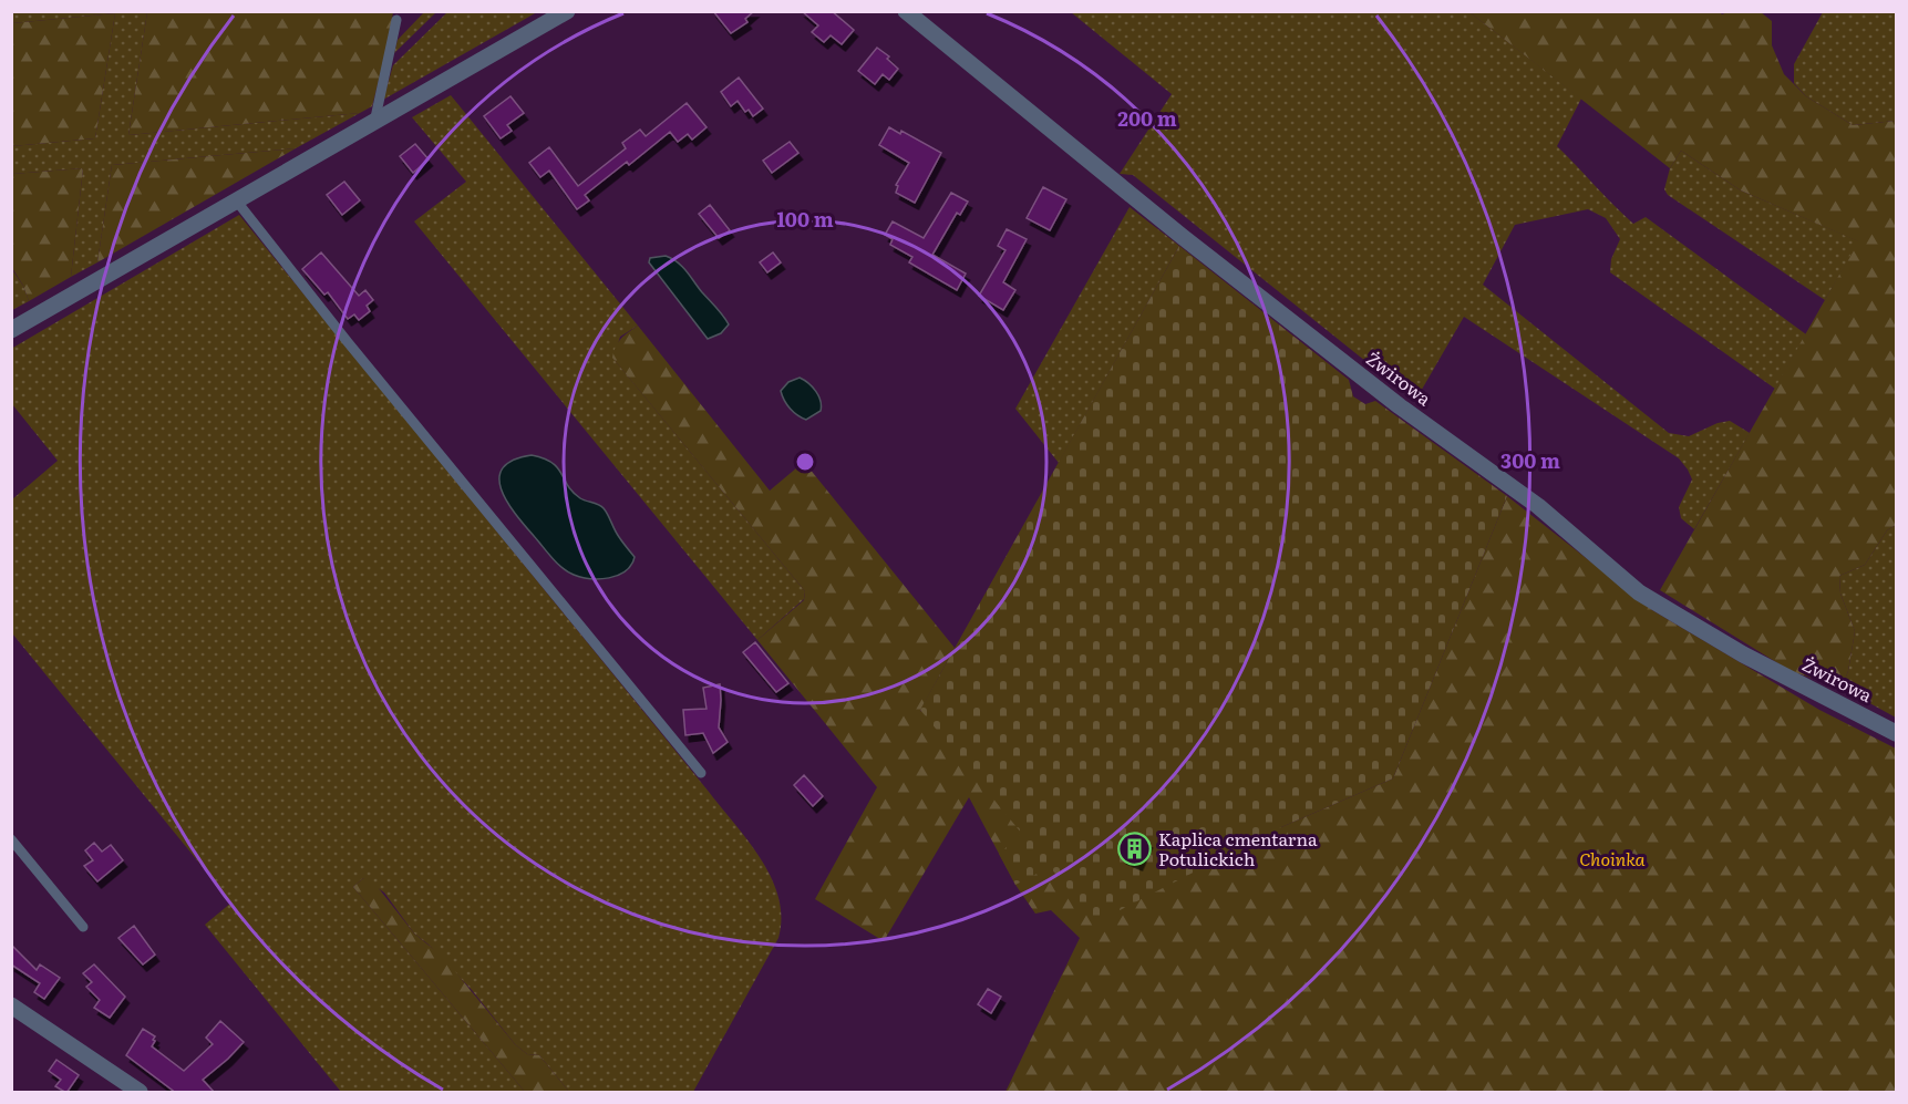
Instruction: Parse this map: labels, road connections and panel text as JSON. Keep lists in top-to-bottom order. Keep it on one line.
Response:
{"streets":{"street":["Żwirowa"]},"parks":["Choinka"],"places":{"building":["Kaplica cmentarna Potulickich"]},"rings":["200 m","100 m","300 m"]}
